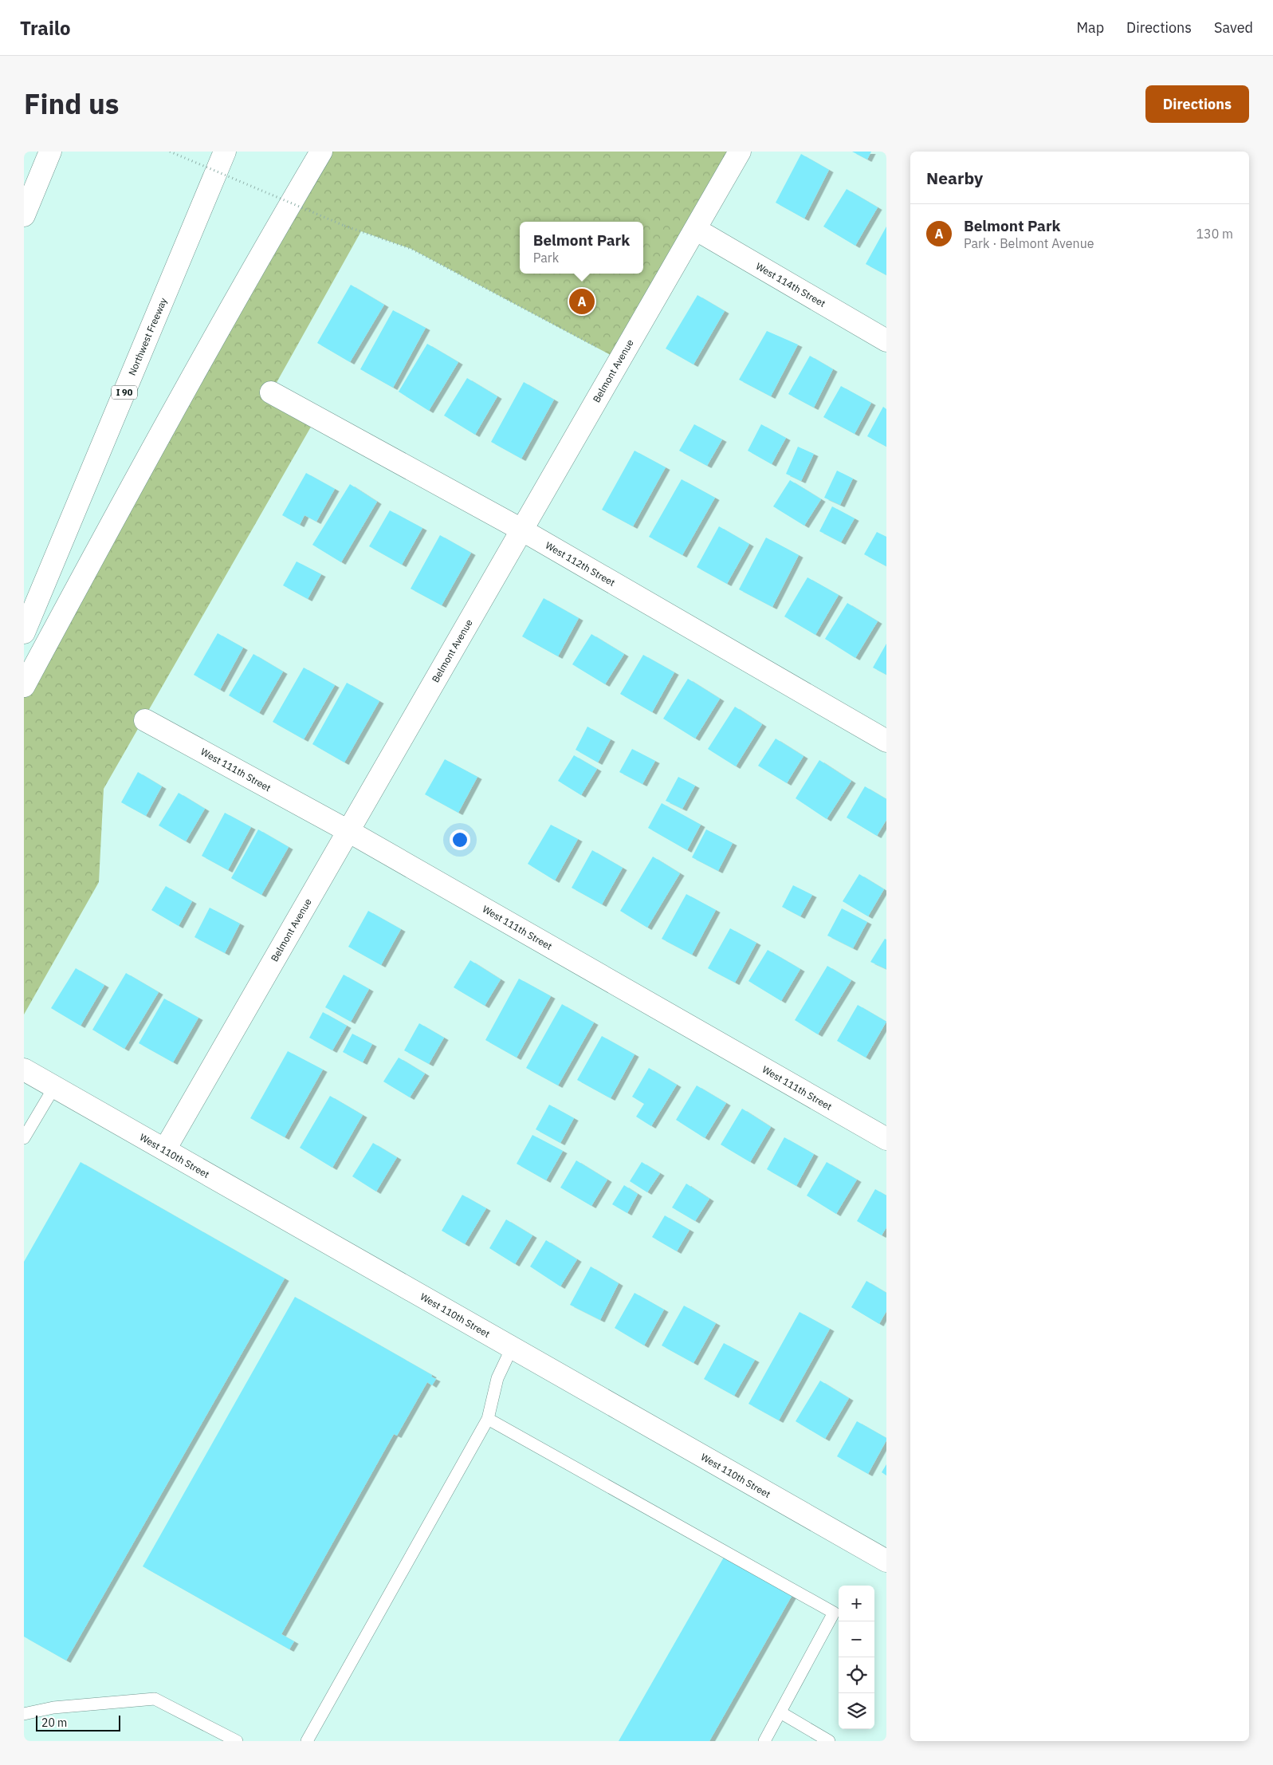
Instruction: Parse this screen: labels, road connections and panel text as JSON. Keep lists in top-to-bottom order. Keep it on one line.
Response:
{"streets":{"main road":["West 114th Street","Northwest Freeway","Belmont Avenue","I 90","West 112th Street","West 111th Street","West 110th Street"]},"crossings":[["West 114th Street","Belmont Avenue"],["Belmont Avenue","West 112th Street"],["Belmont Avenue","West 111th Street"],["Belmont Avenue","West 110th Street"]],"scale_bar":"20 m","page":{"header":"Trailo","nav":["Map","Directions","Saved"],"title":"Find us","buttons":"Directions","heading":"Nearby","list":[{"mark":"A","name":"Belmont Park","note":"Park · Belmont Avenue","value":"130 m"}],"popup":["Belmont Park","Park"],"pins":"A","map_buttons":["+","−"],"scale":"20 m"}}
